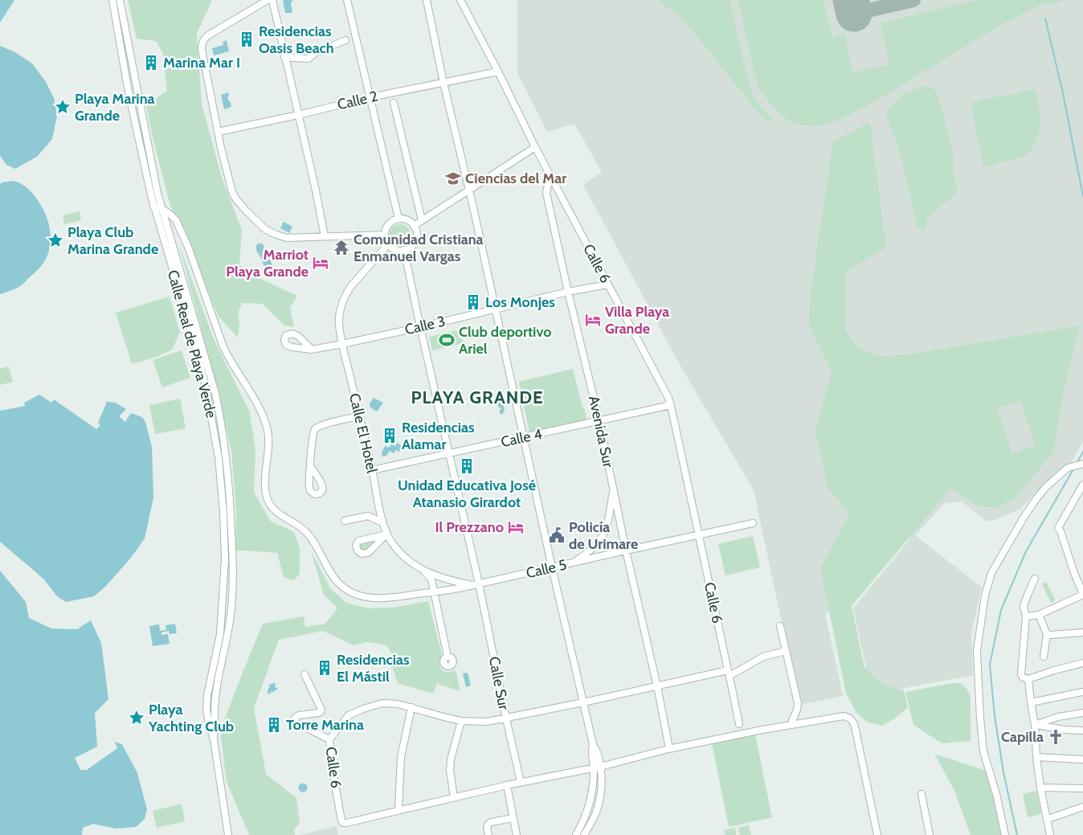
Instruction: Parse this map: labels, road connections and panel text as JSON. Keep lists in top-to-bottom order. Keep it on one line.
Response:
{"streets":{"street":["Calle 2","Calle 6","Calle 3","Calle Real de Playa Verde","Avenida Sur","Calle El Hotel","Calle 4","Calle 5","Calle Sur"]},"crossings":[["Calle 2","Calle 6"],["Calle 6","Calle 3"],["Calle 6","Avenida Sur"],["Calle 6","Calle 4"],["Calle 6","Calle 5"],["Calle 6","Calle Sur"],["Calle 3","Avenida Sur"],["Calle 3","Calle El Hotel"],["Calle 3","Calle Sur"],["Calle Real de Playa Verde","Calle 5"],["Avenida Sur","Calle 4"],["Avenida Sur","Calle 5"],["Calle El Hotel","Calle 4"],["Calle El Hotel","Calle 5"],["Calle El Hotel","Calle Sur"],["Calle 4","Calle Sur"],["Calle 5","Calle Sur"]],"districts":["PLAYA GRANDE"],"places":{"building":["Residencias Oasis Beach","Marina Mar I","Los Monjes","Residencias Alamar","Unidad Educativa José Atanasio Girardot","Residencias El Mástil","Torre Marina"],"place":["Playa Marina Grande","Playa Club Marina Grande","Playa Yachting Club"],"school or university":["Ciencias del Mar"],"temple":["Comunidad Cristiana Enmanuel Vargas"],"hotel":["Marriot Playa Grande","Villa Playa Grande","Il Prezzano"],"sports":["Club deportivo Ariel"],"public building":["Policía de Urimare"],"church":["Capilla"]}}
